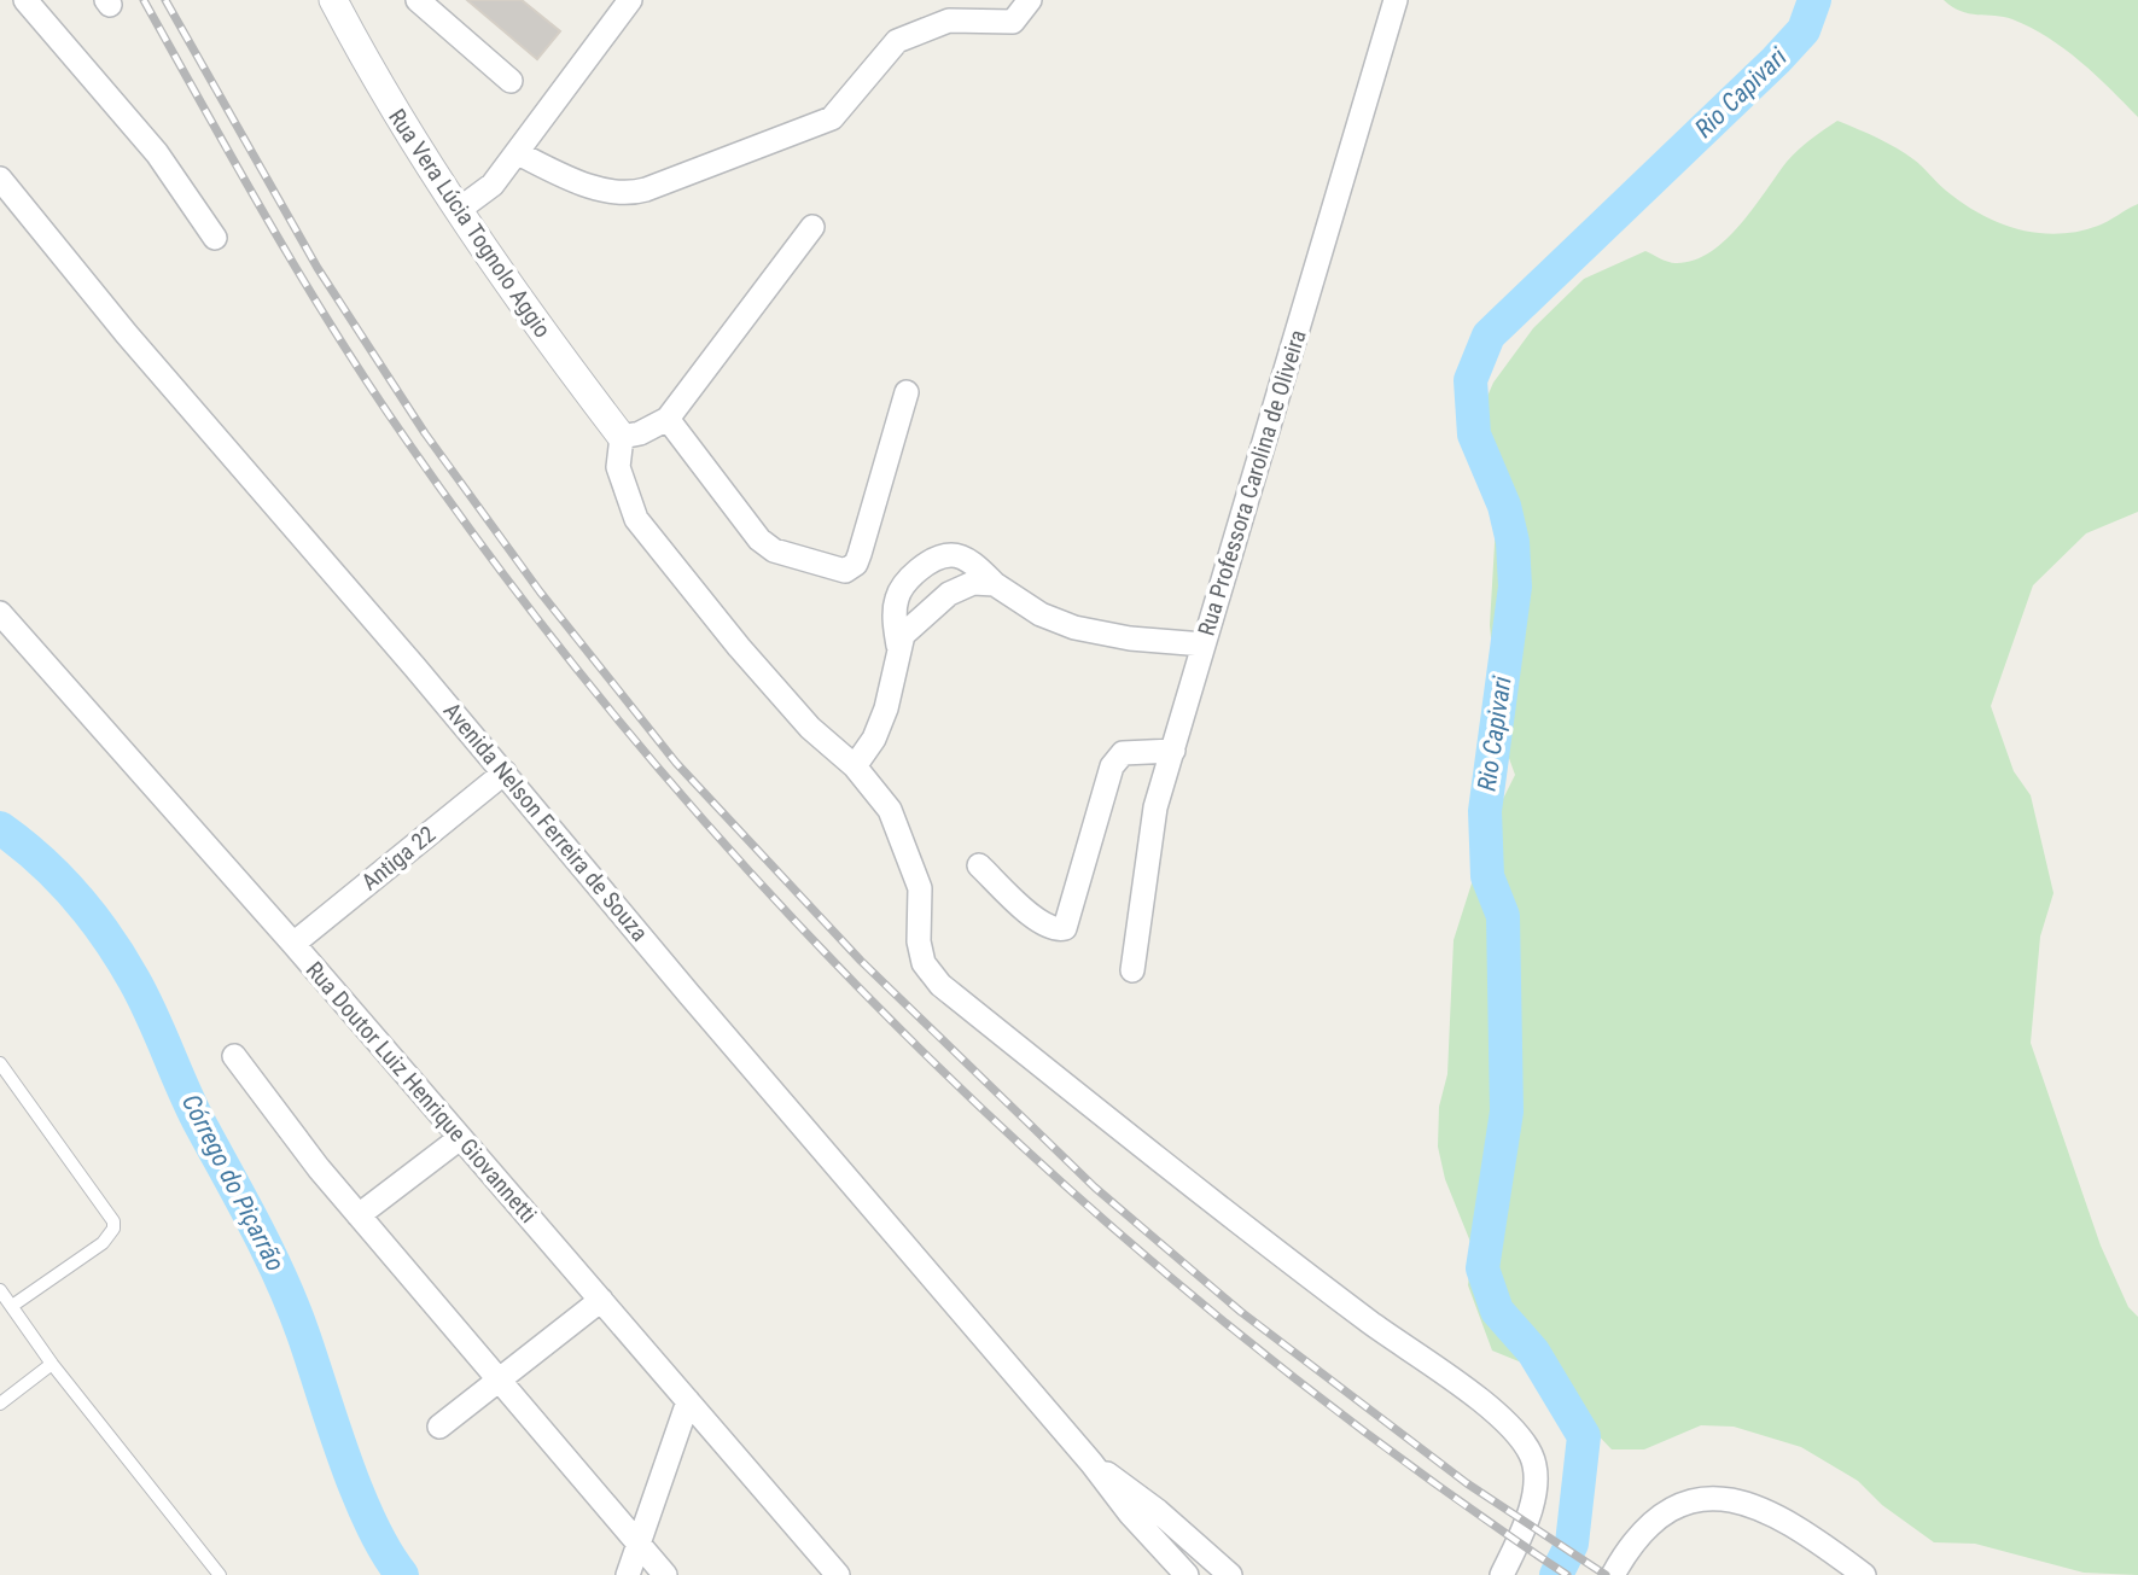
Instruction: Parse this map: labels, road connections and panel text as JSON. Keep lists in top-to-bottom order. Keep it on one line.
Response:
{"streets":{"street":["Rua Vera Lúcia Tognolo Aggio","Rua Professora Carolina de Oliveira","Avenida Nelson Ferreira de Souza","Antiga 22","Rua Doutor Luiz Henrique Giovannetti"]},"crossings":[["Avenida Nelson Ferreira de Souza","Antiga 22"],["Antiga 22","Rua Doutor Luiz Henrique Giovannetti"]],"water":["Rio Capivari","Córrego do Piçarrão"]}
